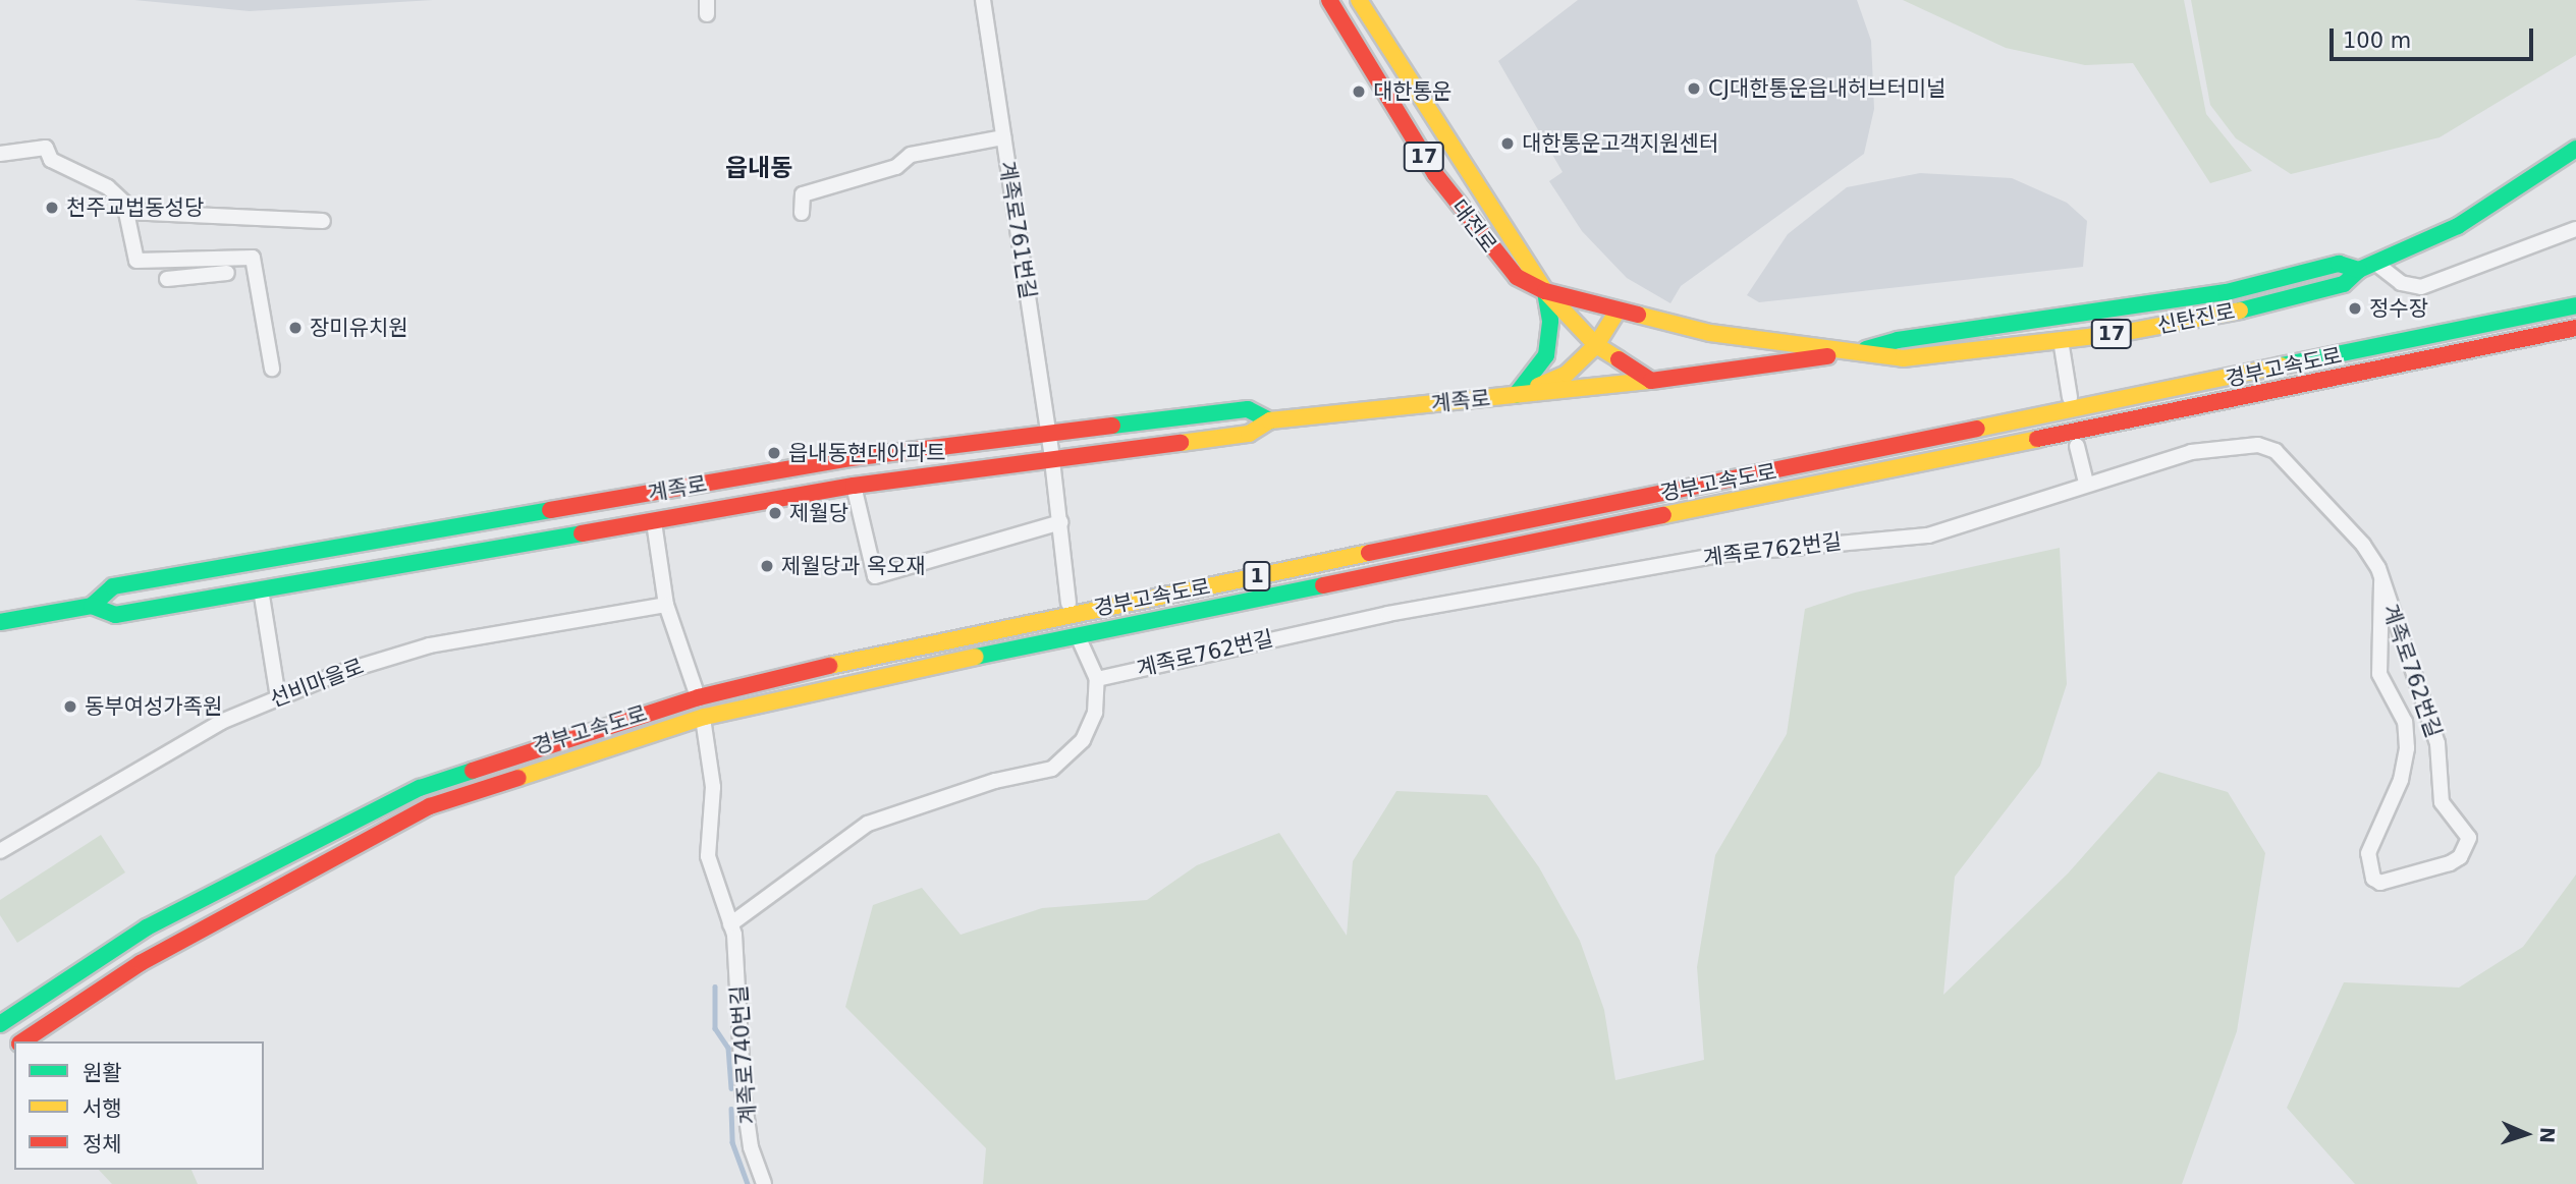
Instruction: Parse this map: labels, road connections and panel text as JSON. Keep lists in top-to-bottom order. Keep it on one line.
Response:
{"streets":{"main road":["17","대전로","신탄진로","경부고속도로","계족로","1"],"street":["계족로761번길","계족로762번길","선비마을로","계족로740번길"]},"crossings":[["대전로","신탄진로"],["대전로","계족로"],["계족로761번길","계족로"],["신탄진로","계족로"]],"districts":["읍내동"],"places":["CJ대한통운읍내허브터미널","대한통운","대한통운고객지원센터","천주교법동성당","정수장","장미유치원","읍내동현대아파트","제월당","제월당과 옥오재","동부여성가족원"],"legend":["원활","서행","정체"],"scale_bar":"100 m","north":"right"}
